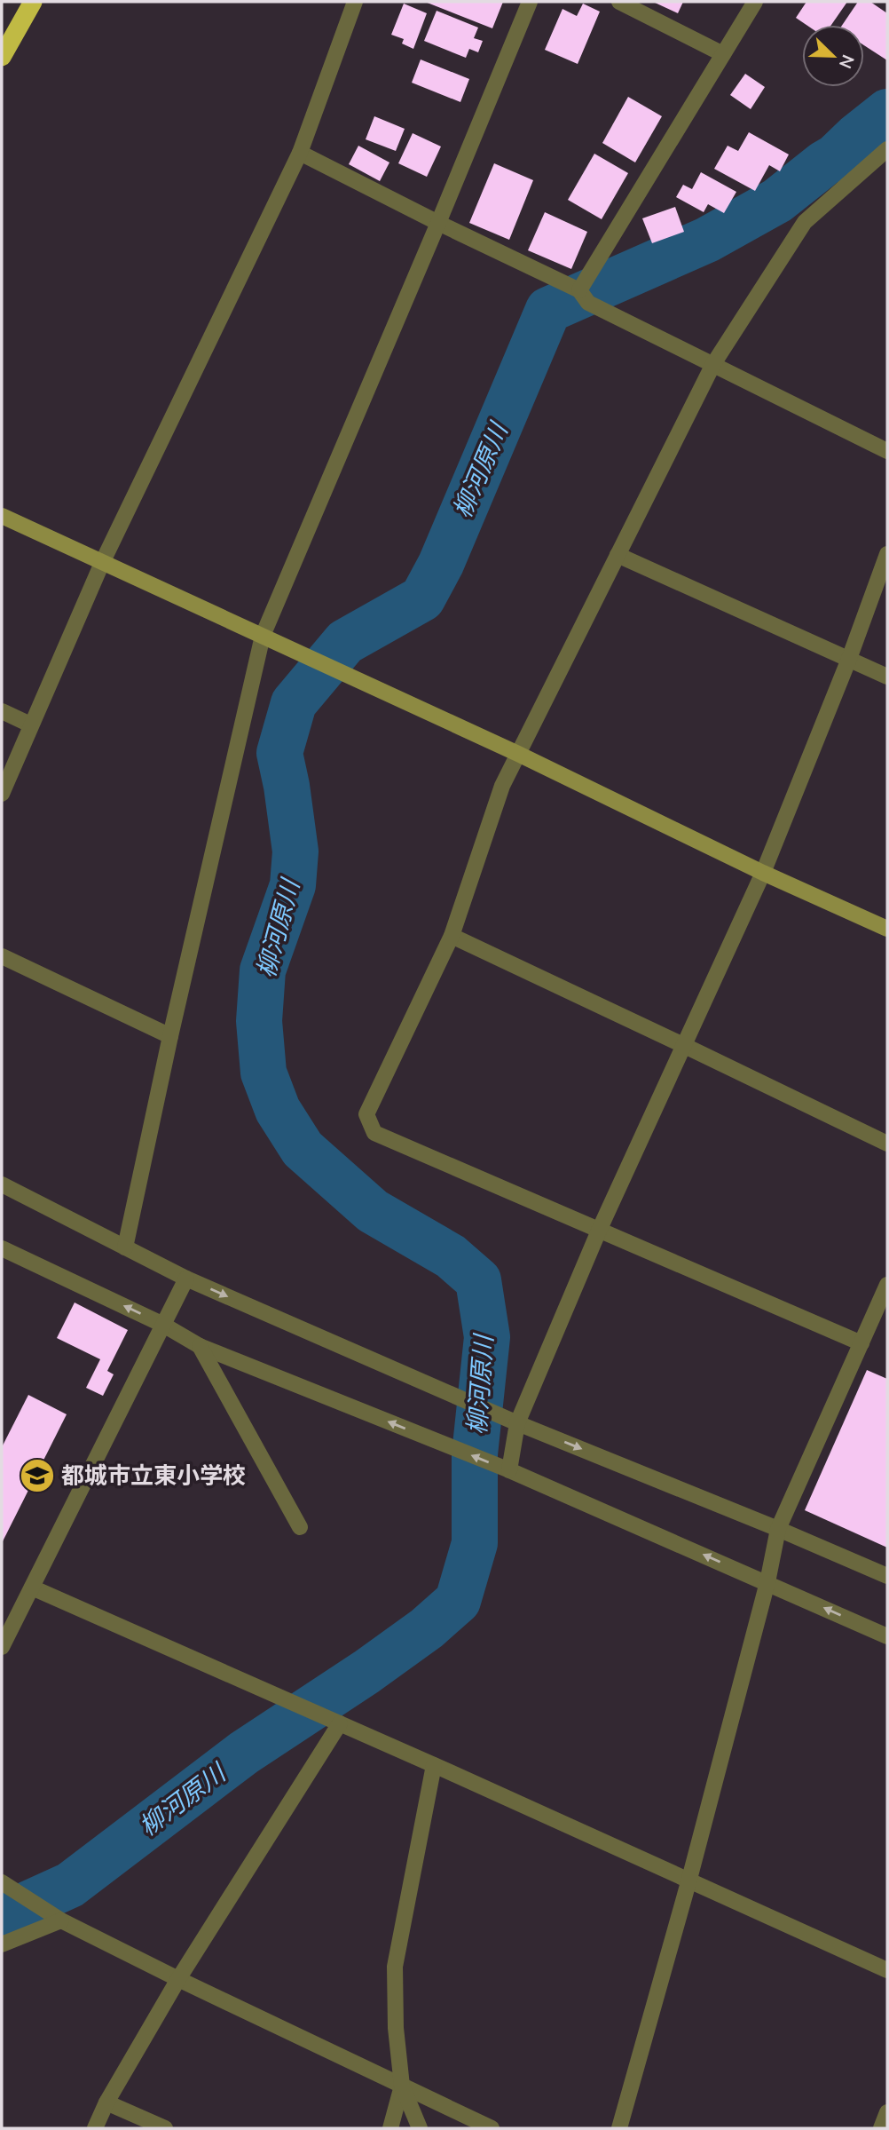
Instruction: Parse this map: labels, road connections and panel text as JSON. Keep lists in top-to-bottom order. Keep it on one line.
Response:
{"water":["柳河原川"],"places":{"school or university":["都城市立東小学校"]},"north":"bottom right"}
